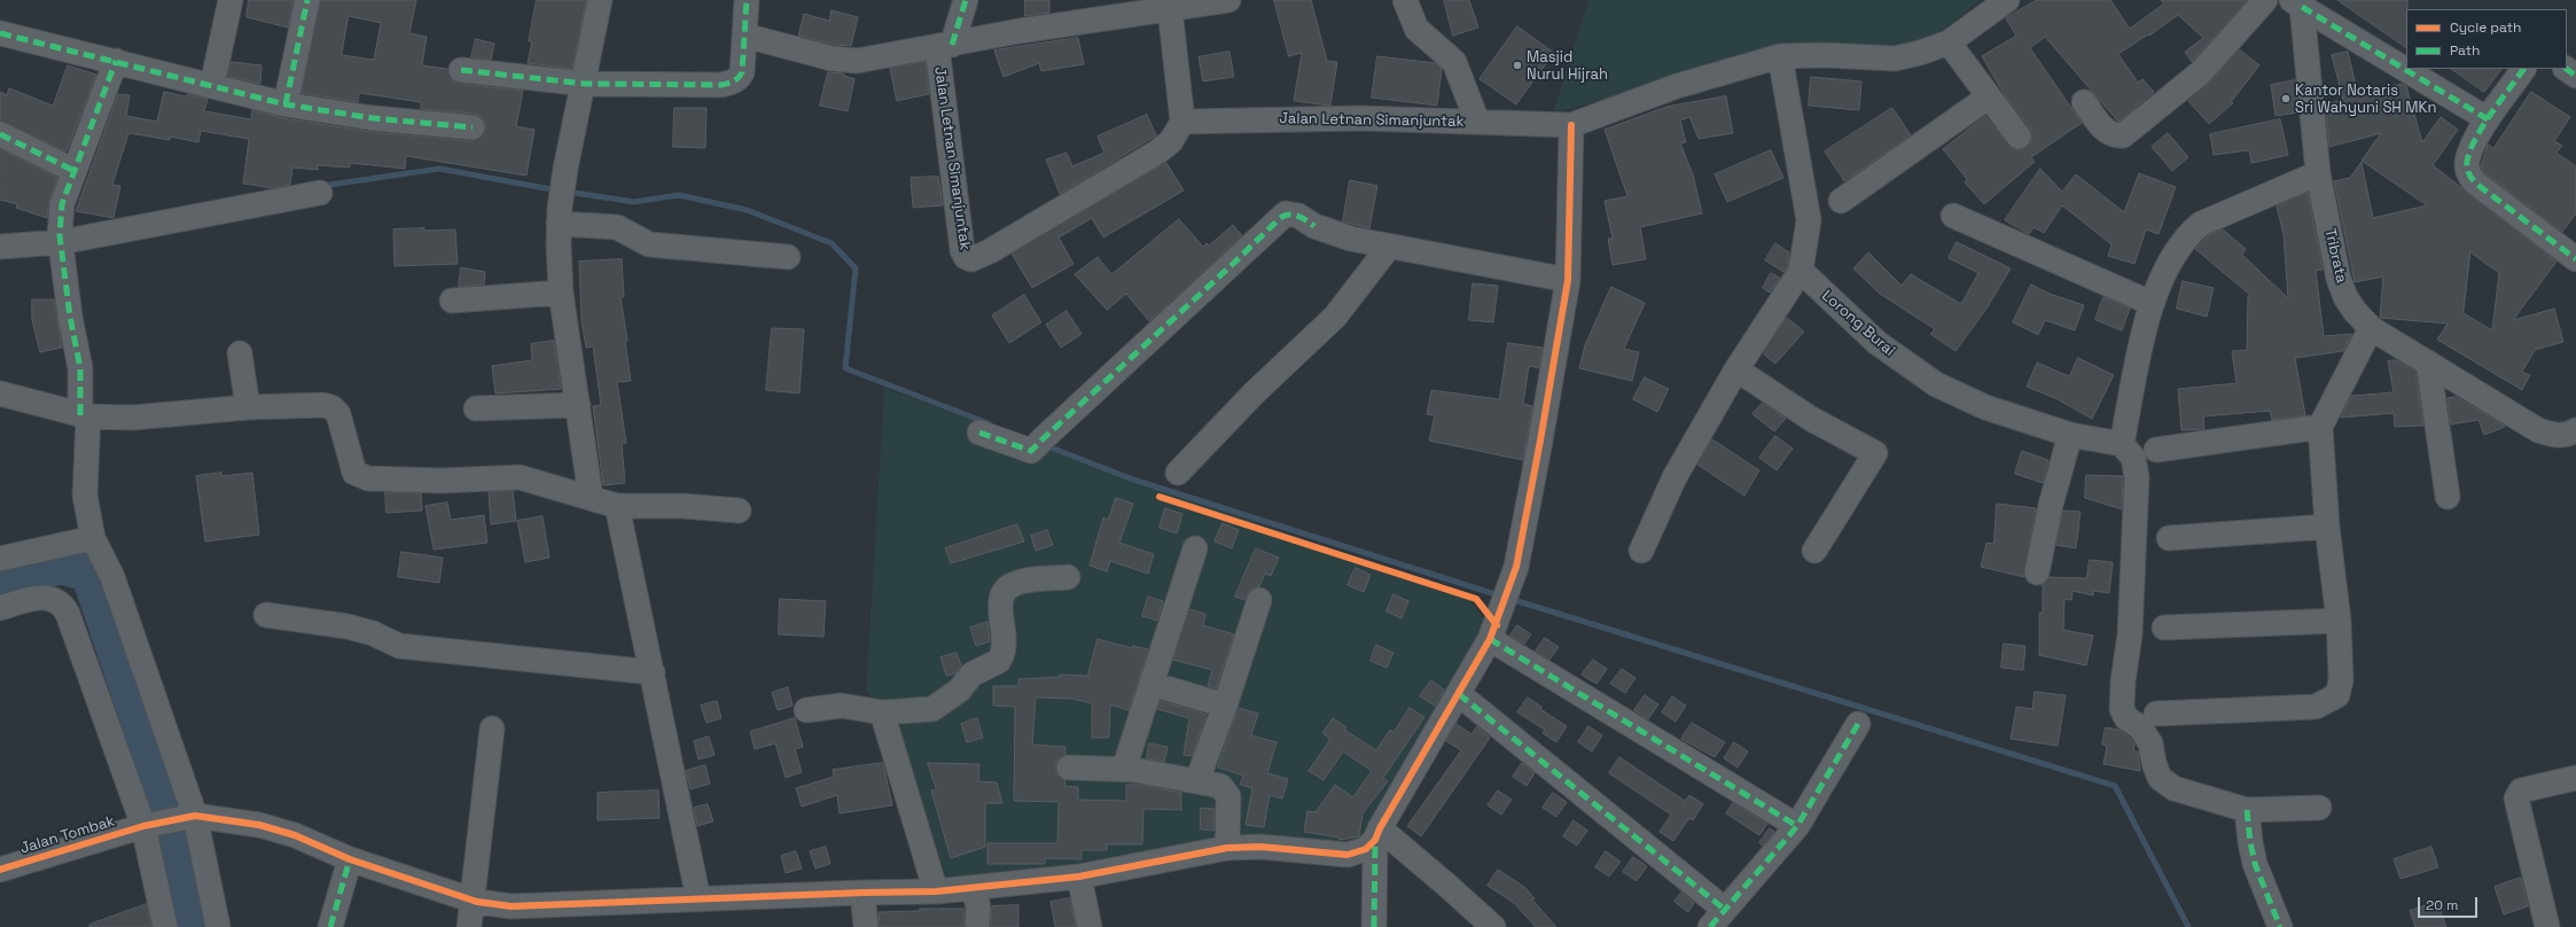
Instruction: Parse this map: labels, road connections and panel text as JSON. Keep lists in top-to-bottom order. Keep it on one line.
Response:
{"streets":{"street":["Jalan Letnan Simanjuntak","Tribrata","Lorong Burai","Jalan Tombak"]},"places":["Masjid Nurul Hijrah","Kantor Notaris Sri Wahyuni SH MKn"],"legend":["Cycle path","Path"],"scale_bar":"20 m"}
